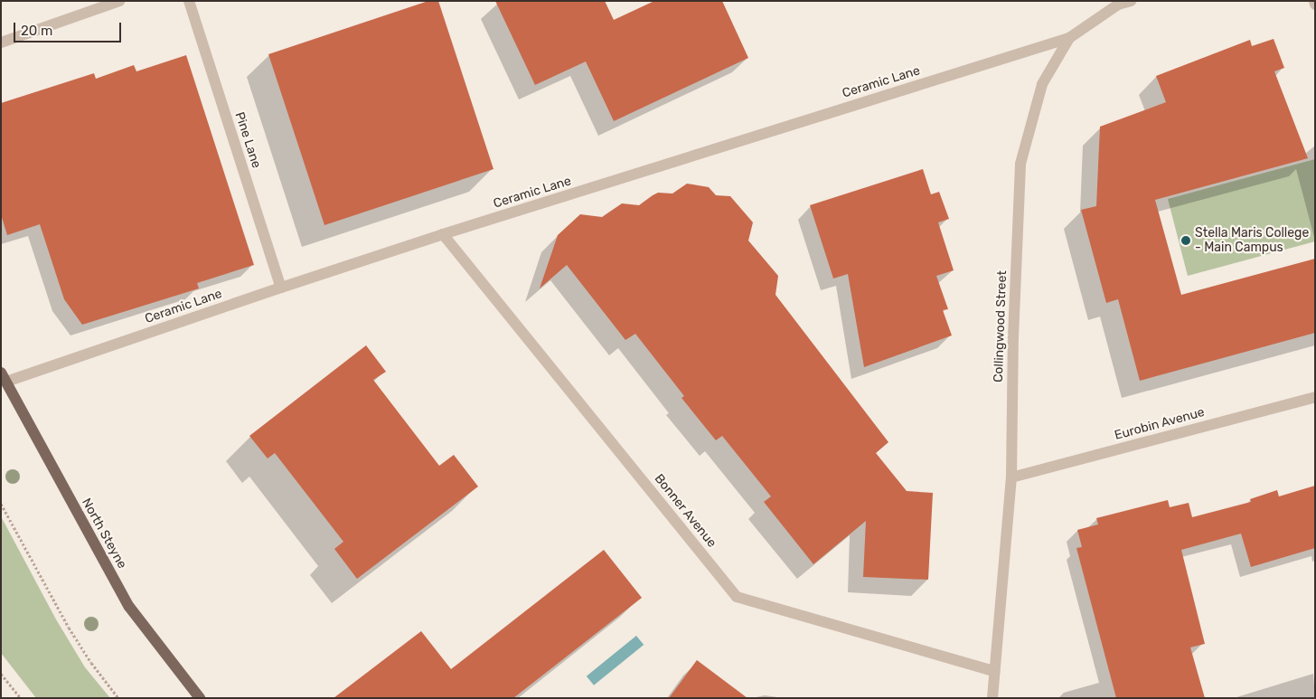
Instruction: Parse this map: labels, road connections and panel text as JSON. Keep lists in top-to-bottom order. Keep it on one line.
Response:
{"streets":{"main road":["North Steyne"],"street":["Ceramic Lane","Pine Lane","Collingwood Street","Eurobin Avenue","Bonner Avenue"]},"crossings":[["Ceramic Lane","Pine Lane"],["Ceramic Lane","Collingwood Street"],["Ceramic Lane","Bonner Avenue"],["Ceramic Lane","North Steyne"],["Collingwood Street","Eurobin Avenue"],["Collingwood Street","Bonner Avenue"]],"places":["Stella Maris College - Main Campus"],"scale_bar":"20 m"}
